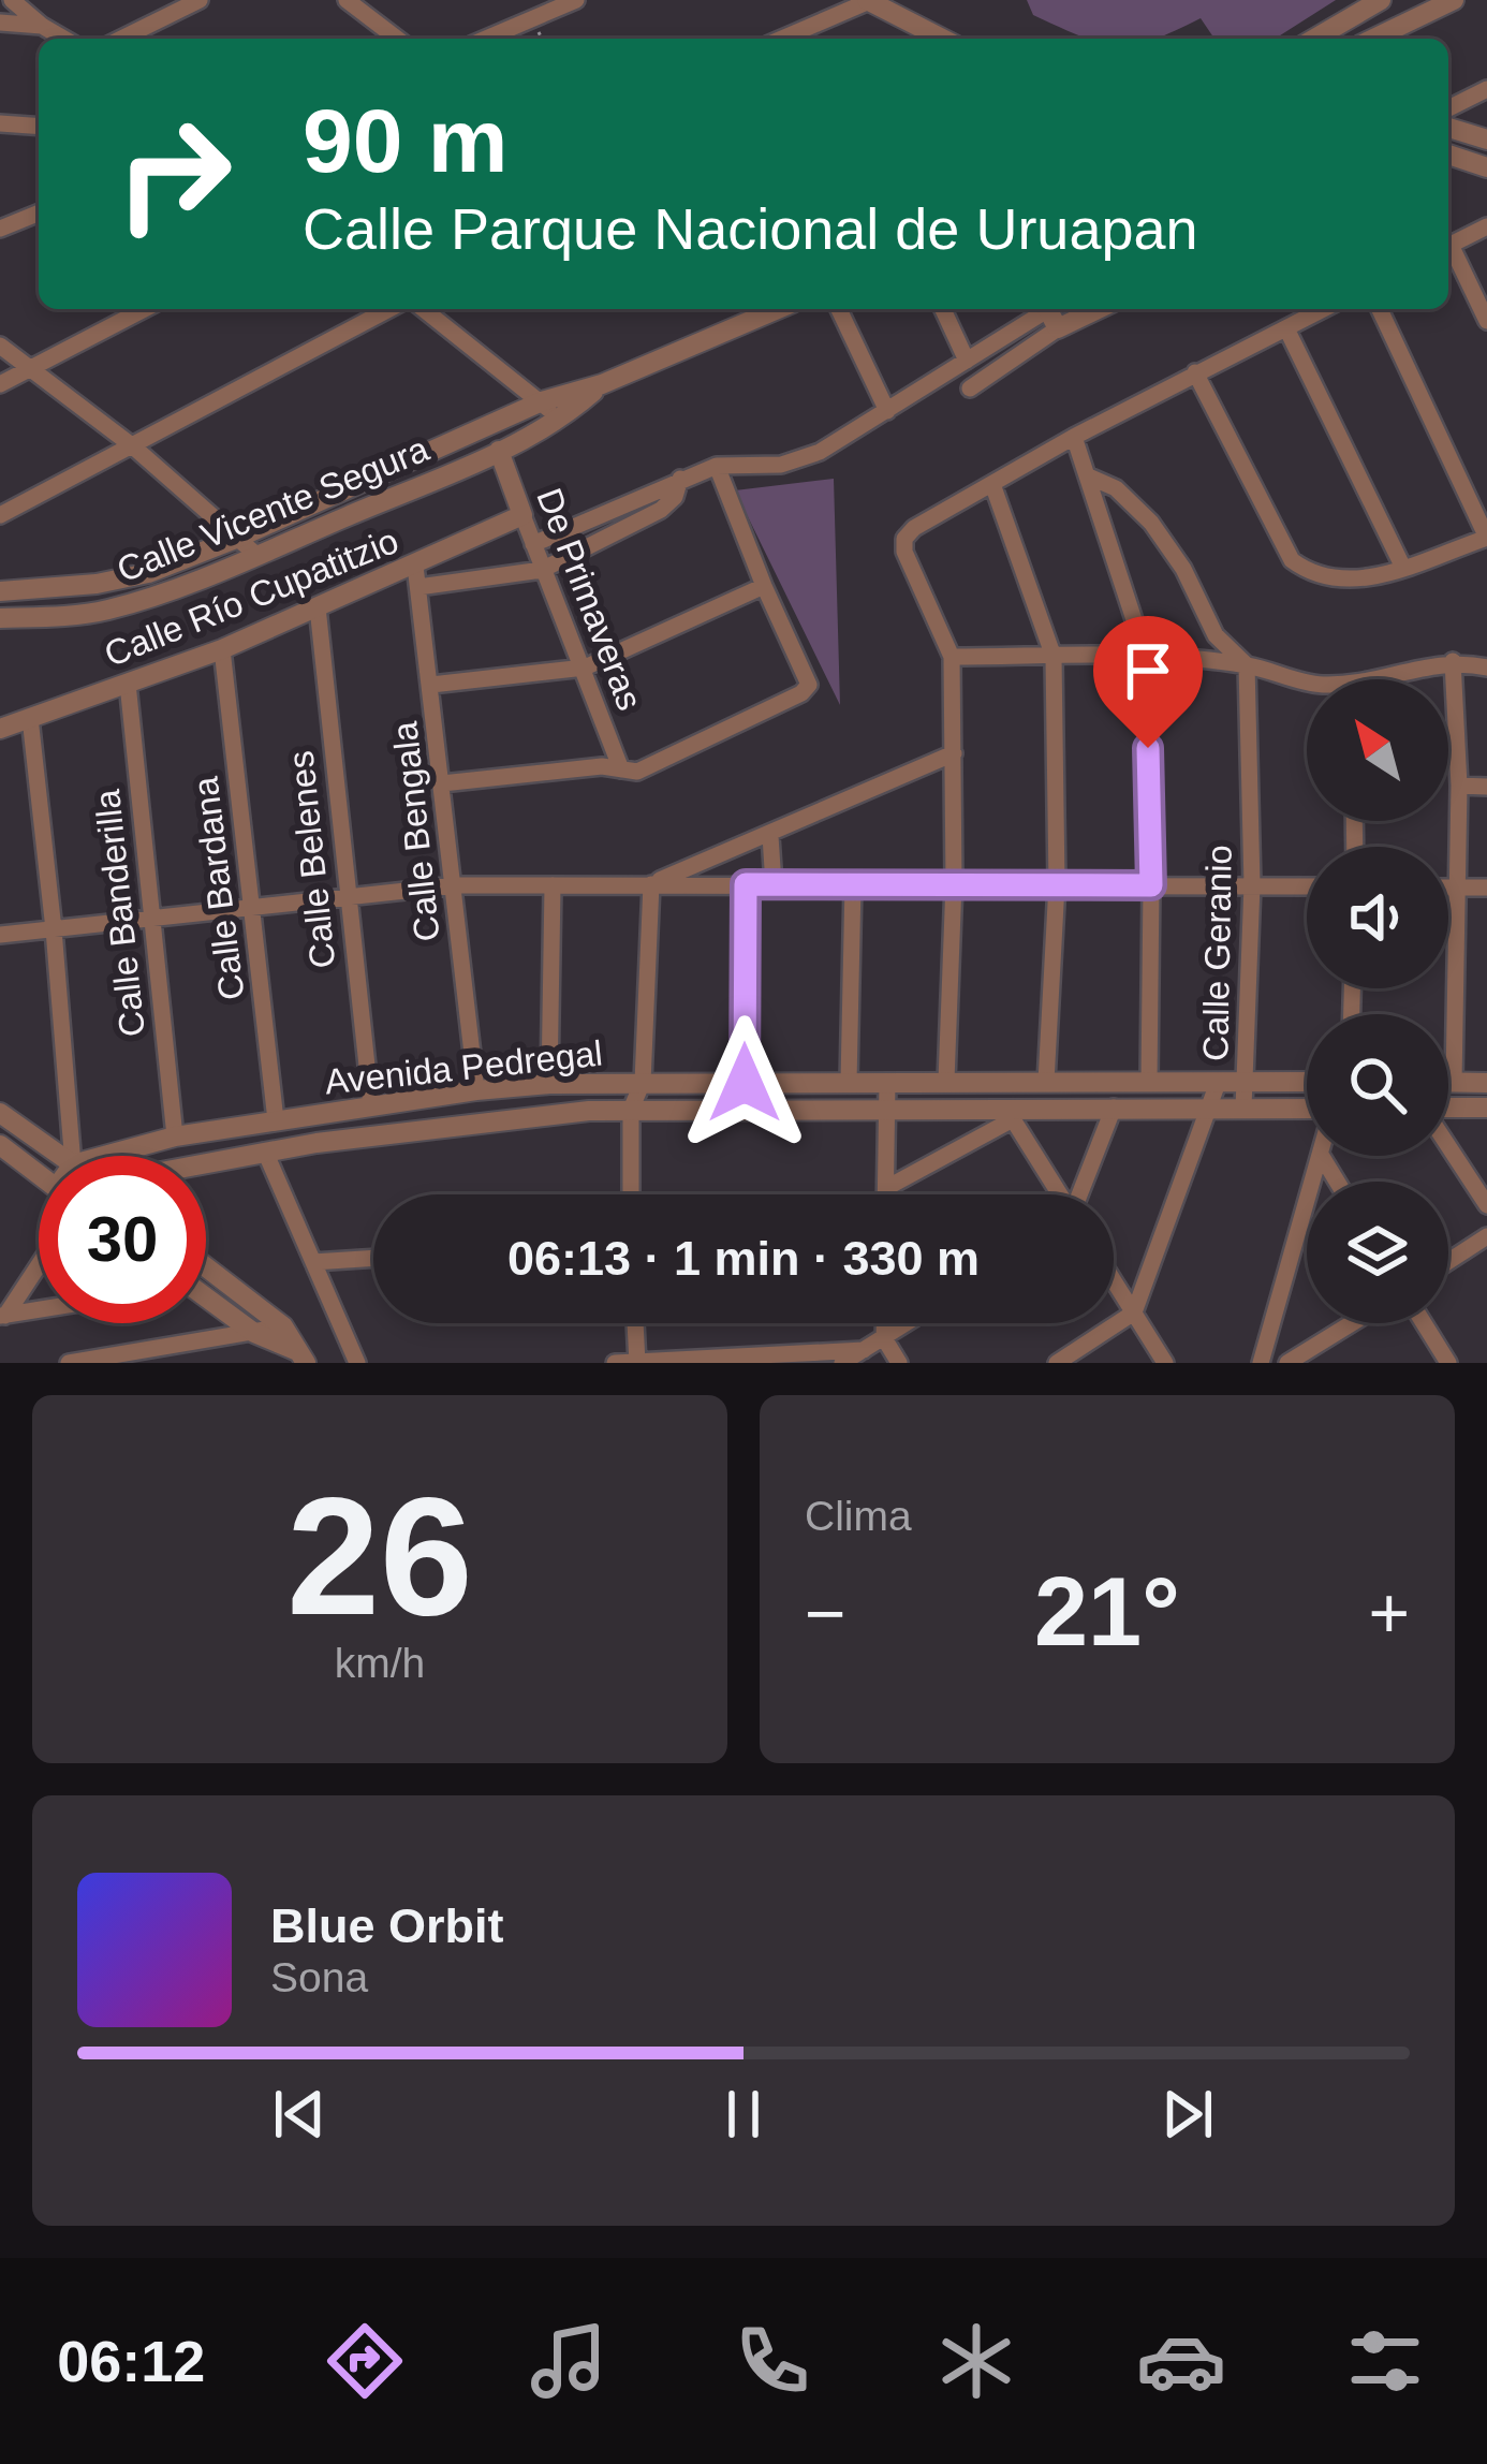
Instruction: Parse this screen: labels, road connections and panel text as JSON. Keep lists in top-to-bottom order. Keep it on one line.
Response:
{"streets":{"street":["Calle Vicente Segura","Calle Río Cupatitzio","De Primaveras","Calle Bengala","Calle Belenes","Calle Bardana","Calle Banderilla","Calle Geranio","Avenida Pedregal"]},"crossings":[["Calle Vicente Segura","De Primaveras"],["Calle Río Cupatitzio","De Primaveras"],["Calle Río Cupatitzio","Calle Bengala"],["Calle Río Cupatitzio","Calle Belenes"],["Calle Río Cupatitzio","Calle Bardana"],["Calle Río Cupatitzio","Calle Banderilla"],["Calle Bengala","Avenida Pedregal"],["Calle Belenes","Avenida Pedregal"],["Calle Bardana","Avenida Pedregal"],["Calle Banderilla","Avenida Pedregal"],["Calle Geranio","Avenida Pedregal"]],"north":"top left","page":{"turn":["90 m","Calle Parque Nacional de Uruapan"],"limit":"30","trip":"06:13 · 1 min · 330 m","tile":[["26","km/h"],"Clima"],"heat":["−","21°","+"],"song":["Blue Orbit","Sona"],"tabs":"06:12"}}
